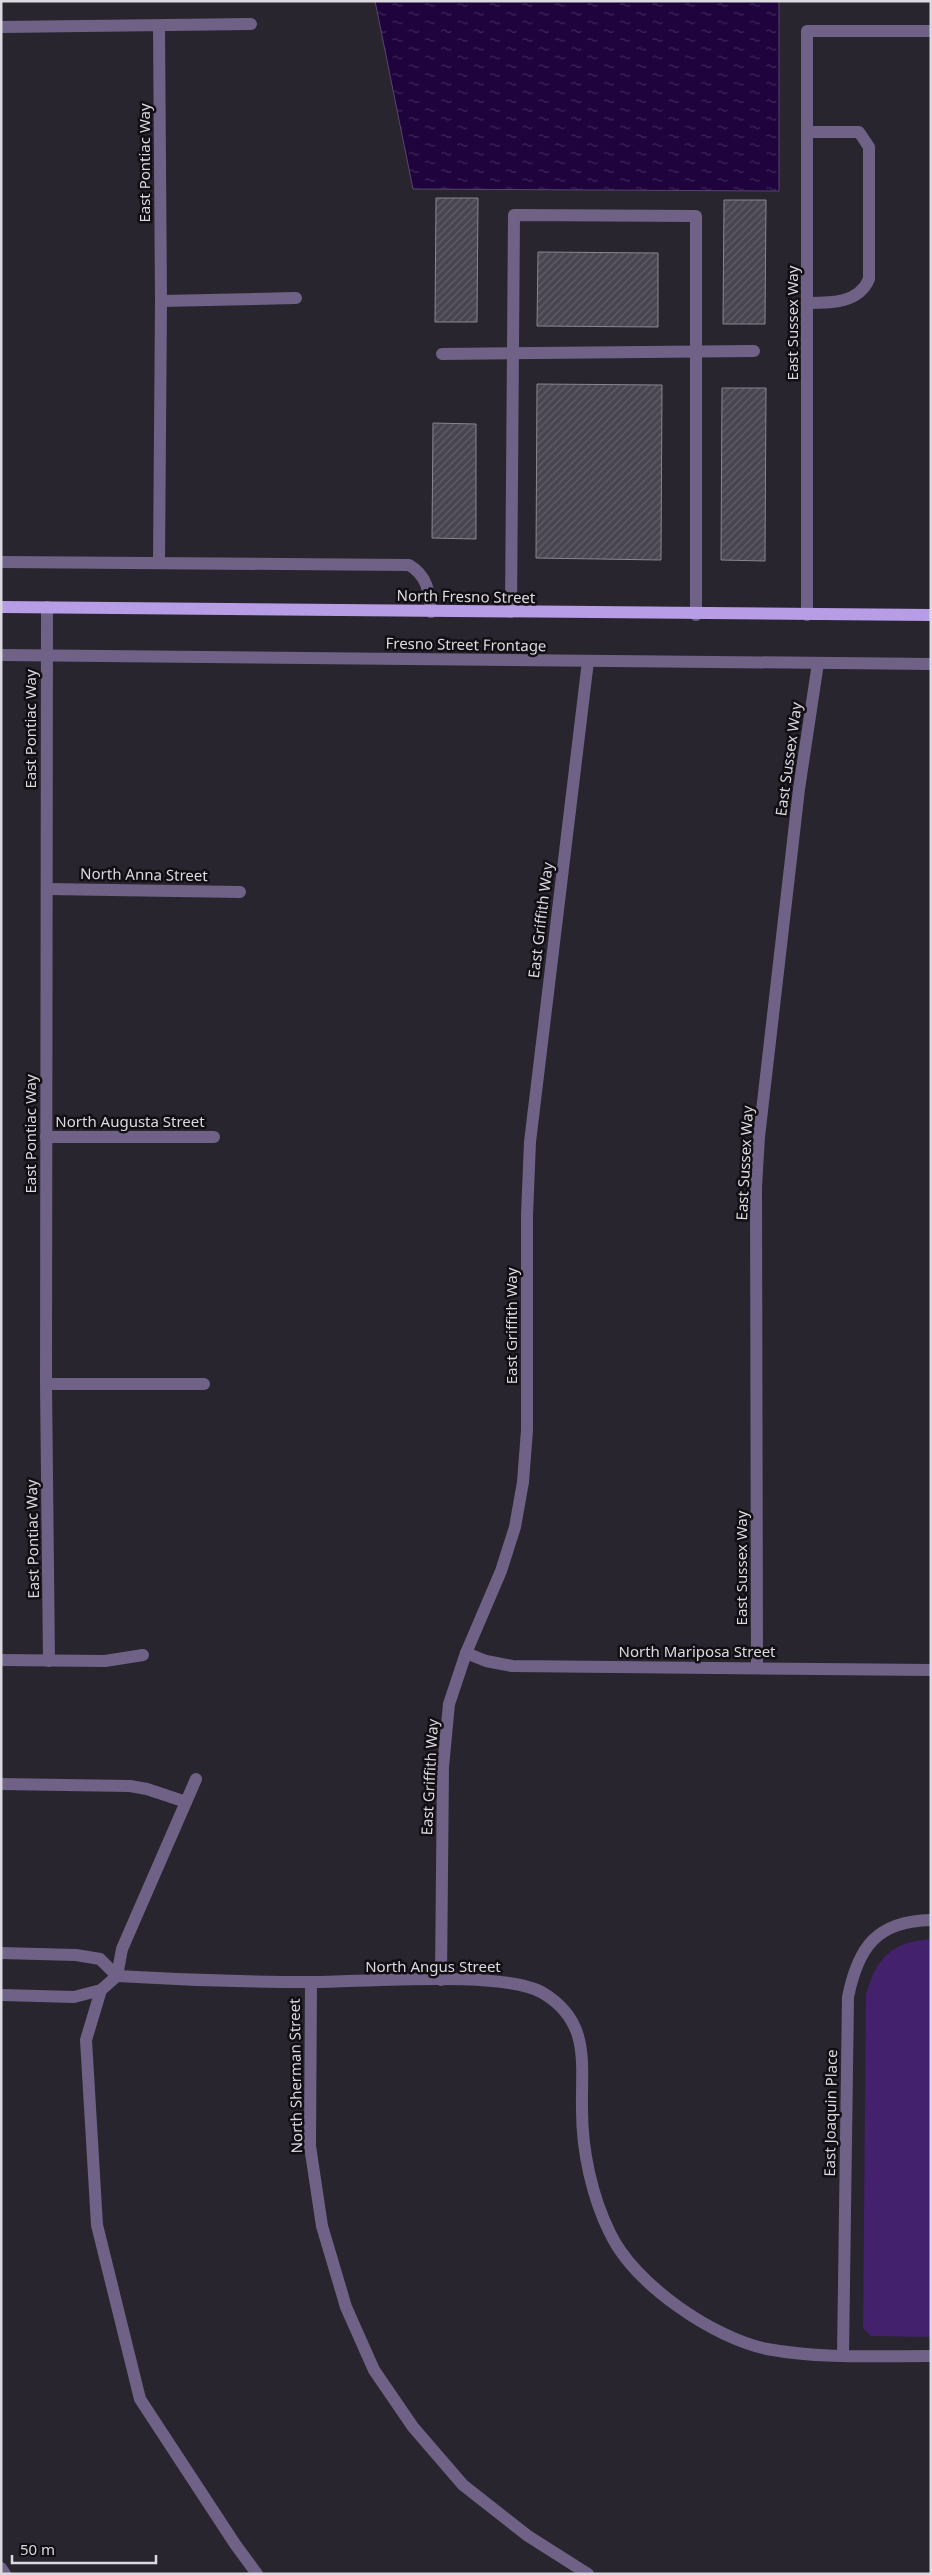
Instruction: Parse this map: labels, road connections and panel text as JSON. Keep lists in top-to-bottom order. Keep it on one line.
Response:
{"streets":{"main road":["North Fresno Street"],"street":["East Pontiac Way","East Sussex Way","Fresno Street Frontage","North Anna Street","East Griffith Way","North Augusta Street","North Mariposa Street","North Angus Street","North Sherman Street","East Joaquin Place"]},"crossings":[["East Pontiac Way","North Fresno Street"],["East Pontiac Way","Fresno Street Frontage"],["East Pontiac Way","North Anna Street"],["East Pontiac Way","North Augusta Street"],["East Sussex Way","North Fresno Street"],["East Sussex Way","Fresno Street Frontage"],["East Sussex Way","North Mariposa Street"],["Fresno Street Frontage","East Griffith Way"],["East Griffith Way","North Mariposa Street"],["East Griffith Way","North Angus Street"],["North Angus Street","North Sherman Street"],["North Angus Street","East Joaquin Place"]],"scale_bar":"50 m"}
